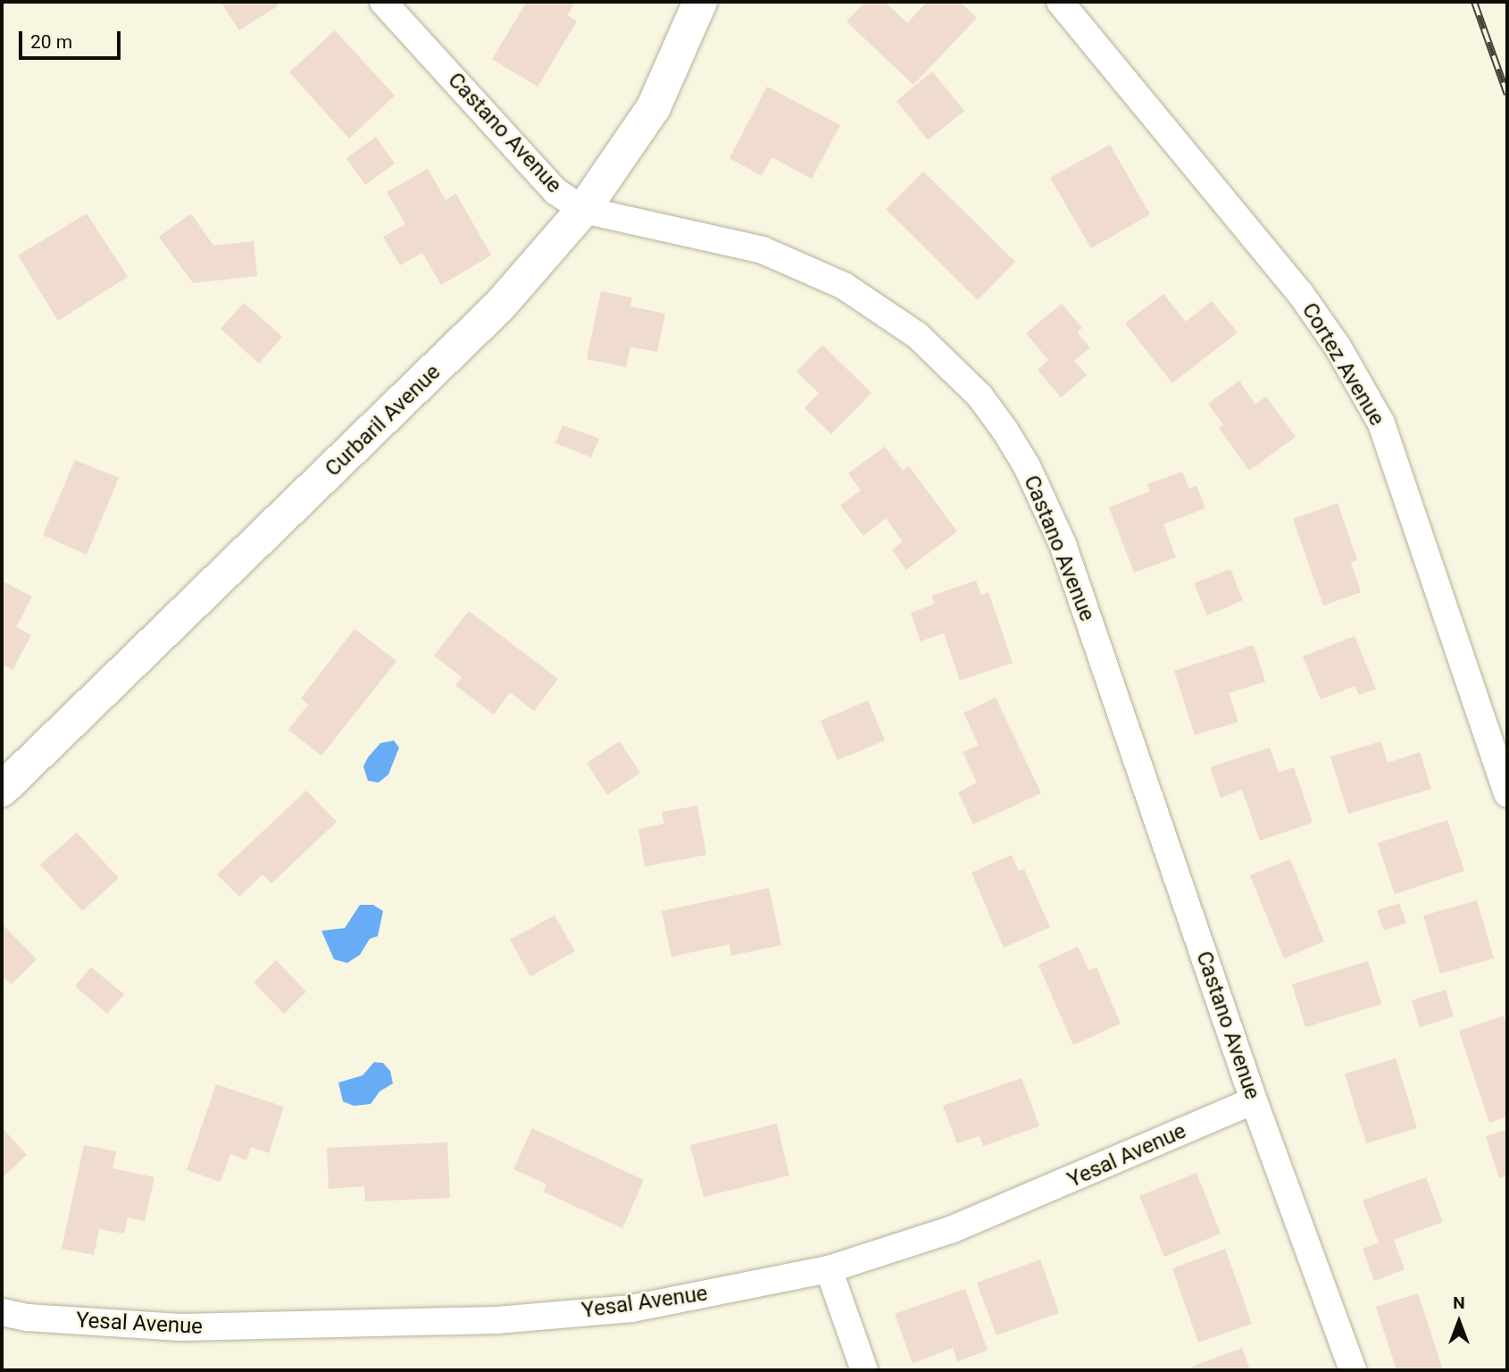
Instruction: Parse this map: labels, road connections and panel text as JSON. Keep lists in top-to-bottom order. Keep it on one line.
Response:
{"streets":{"street":["Castano Avenue","Cortez Avenue","Curbaril Avenue","Yesal Avenue"]},"crossings":[["Castano Avenue","Curbaril Avenue"],["Castano Avenue","Yesal Avenue"]],"scale_bar":"20 m","north":"top"}
